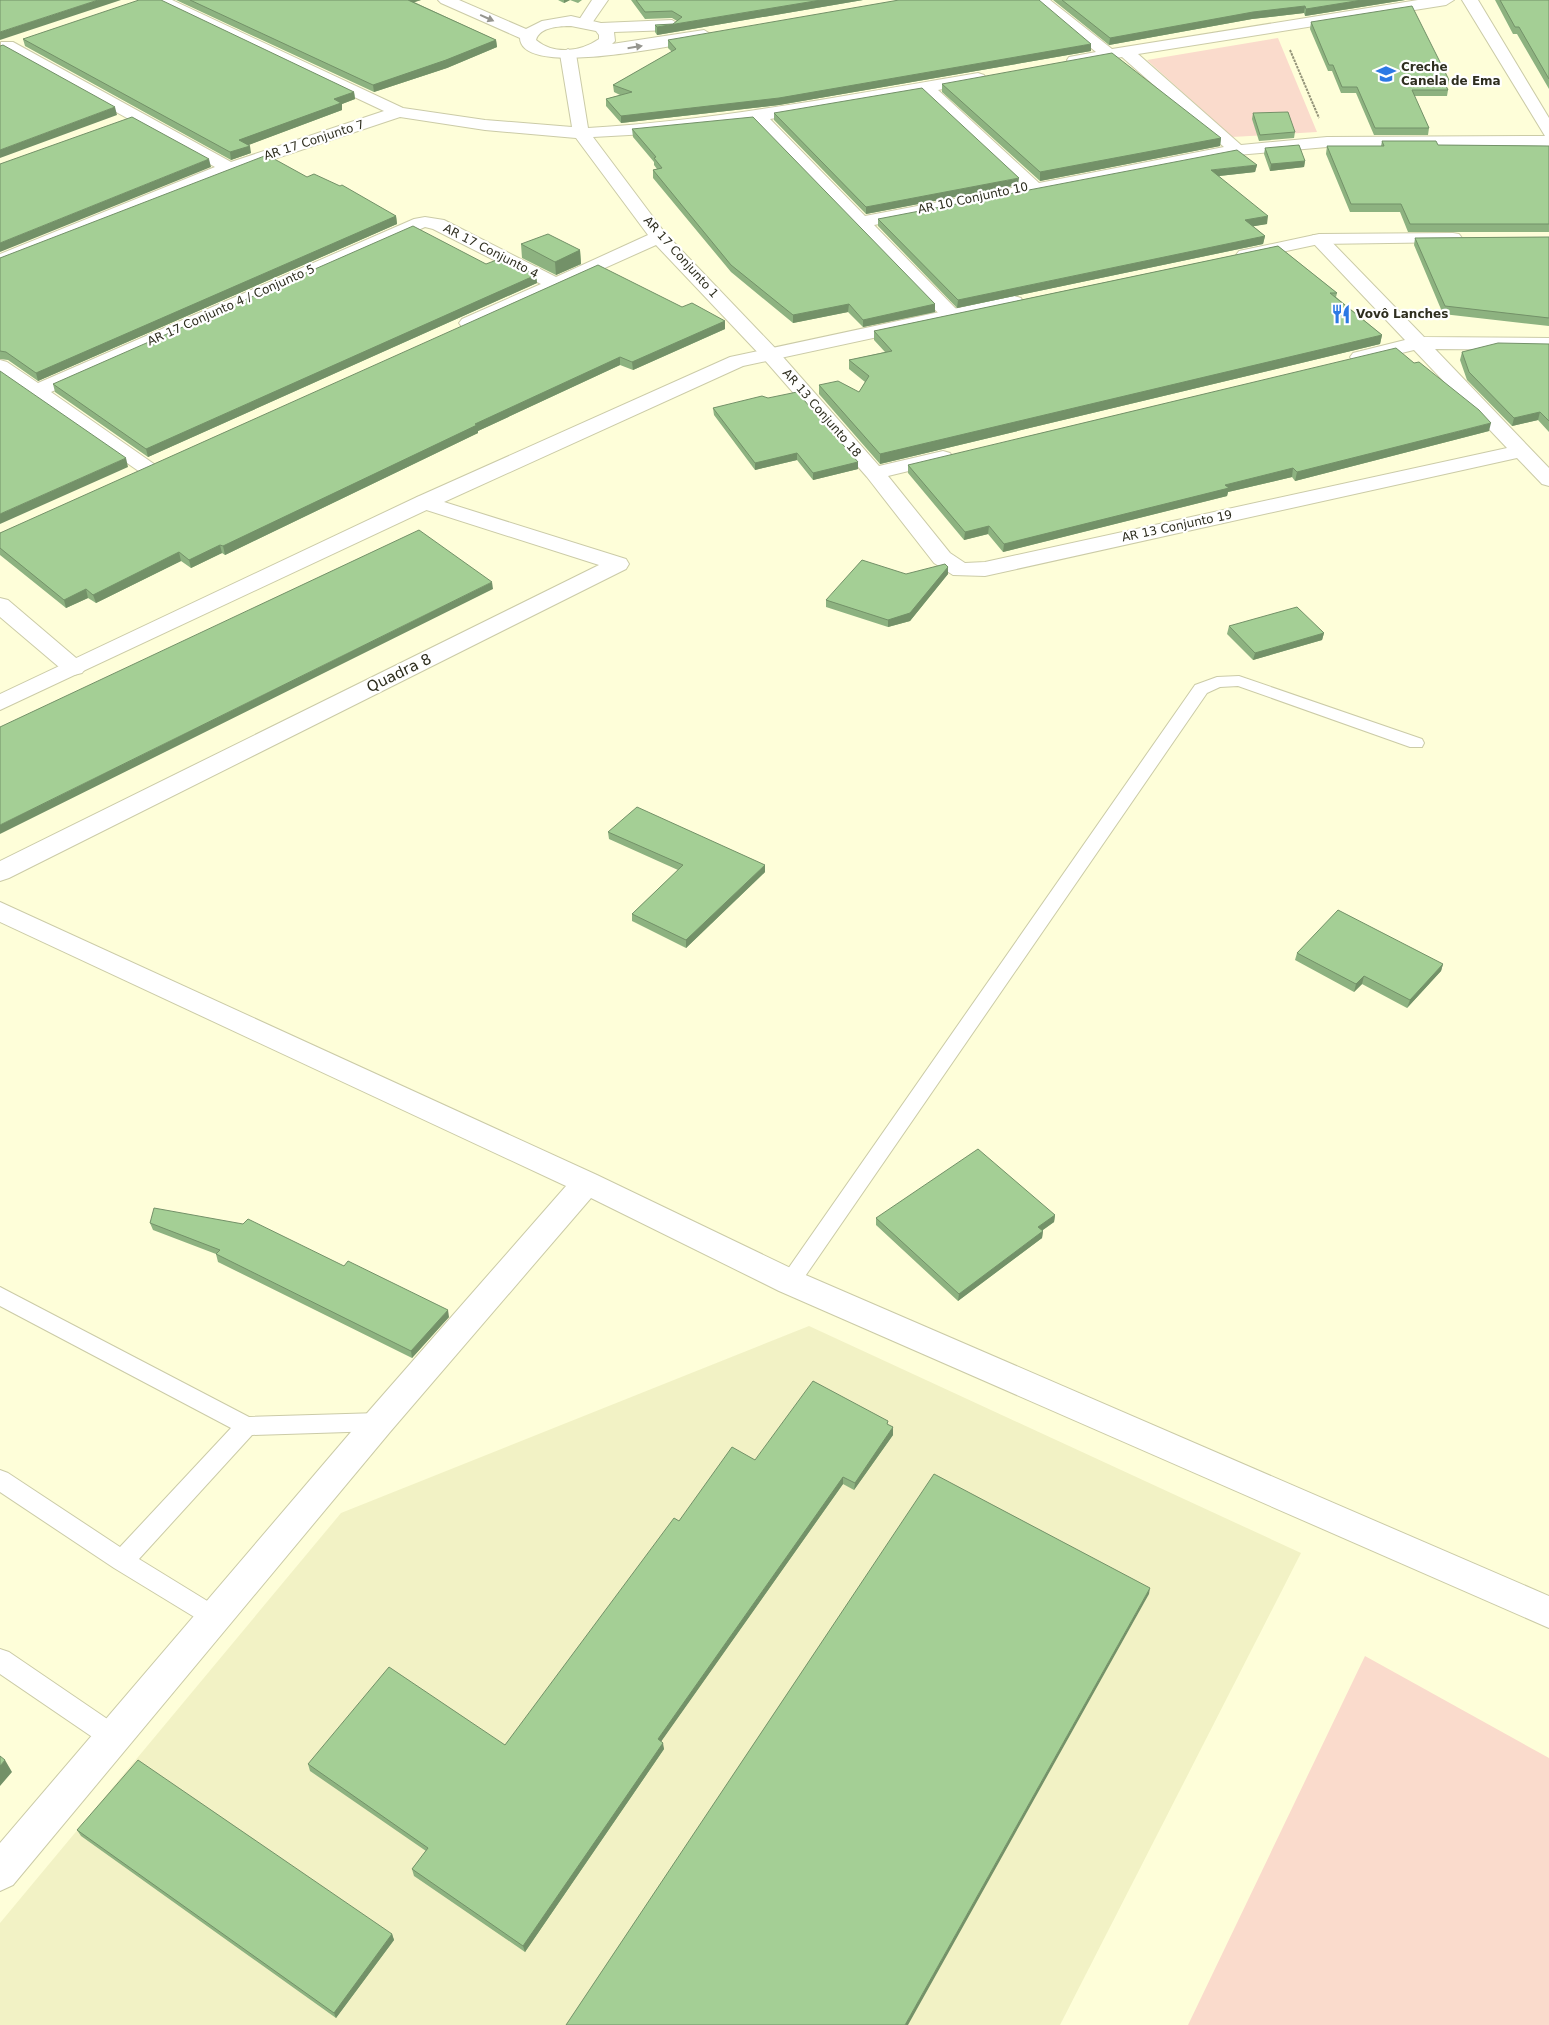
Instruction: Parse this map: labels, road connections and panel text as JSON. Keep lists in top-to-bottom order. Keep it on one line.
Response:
{"streets":{"street":["AR 17 Conjunto 7","AR 10 Conjunto 10","AR 17 Conjunto 4","AR 17 Conjunto 1","AR 17 Conjunto 4 / Conjunto 5","AR 13 Conjunto 18","AR 13 Conjunto 19","Quadra 8"]},"crossings":[["AR 17 Conjunto 4","AR 17 Conjunto 4 / Conjunto 5"],["AR 17 Conjunto 1","AR 13 Conjunto 18"],["AR 13 Conjunto 18","AR 13 Conjunto 19"]],"places":{"school or university":["Creche Canela de Ema"],"restaurant":["Vovô Lanches"]}}
